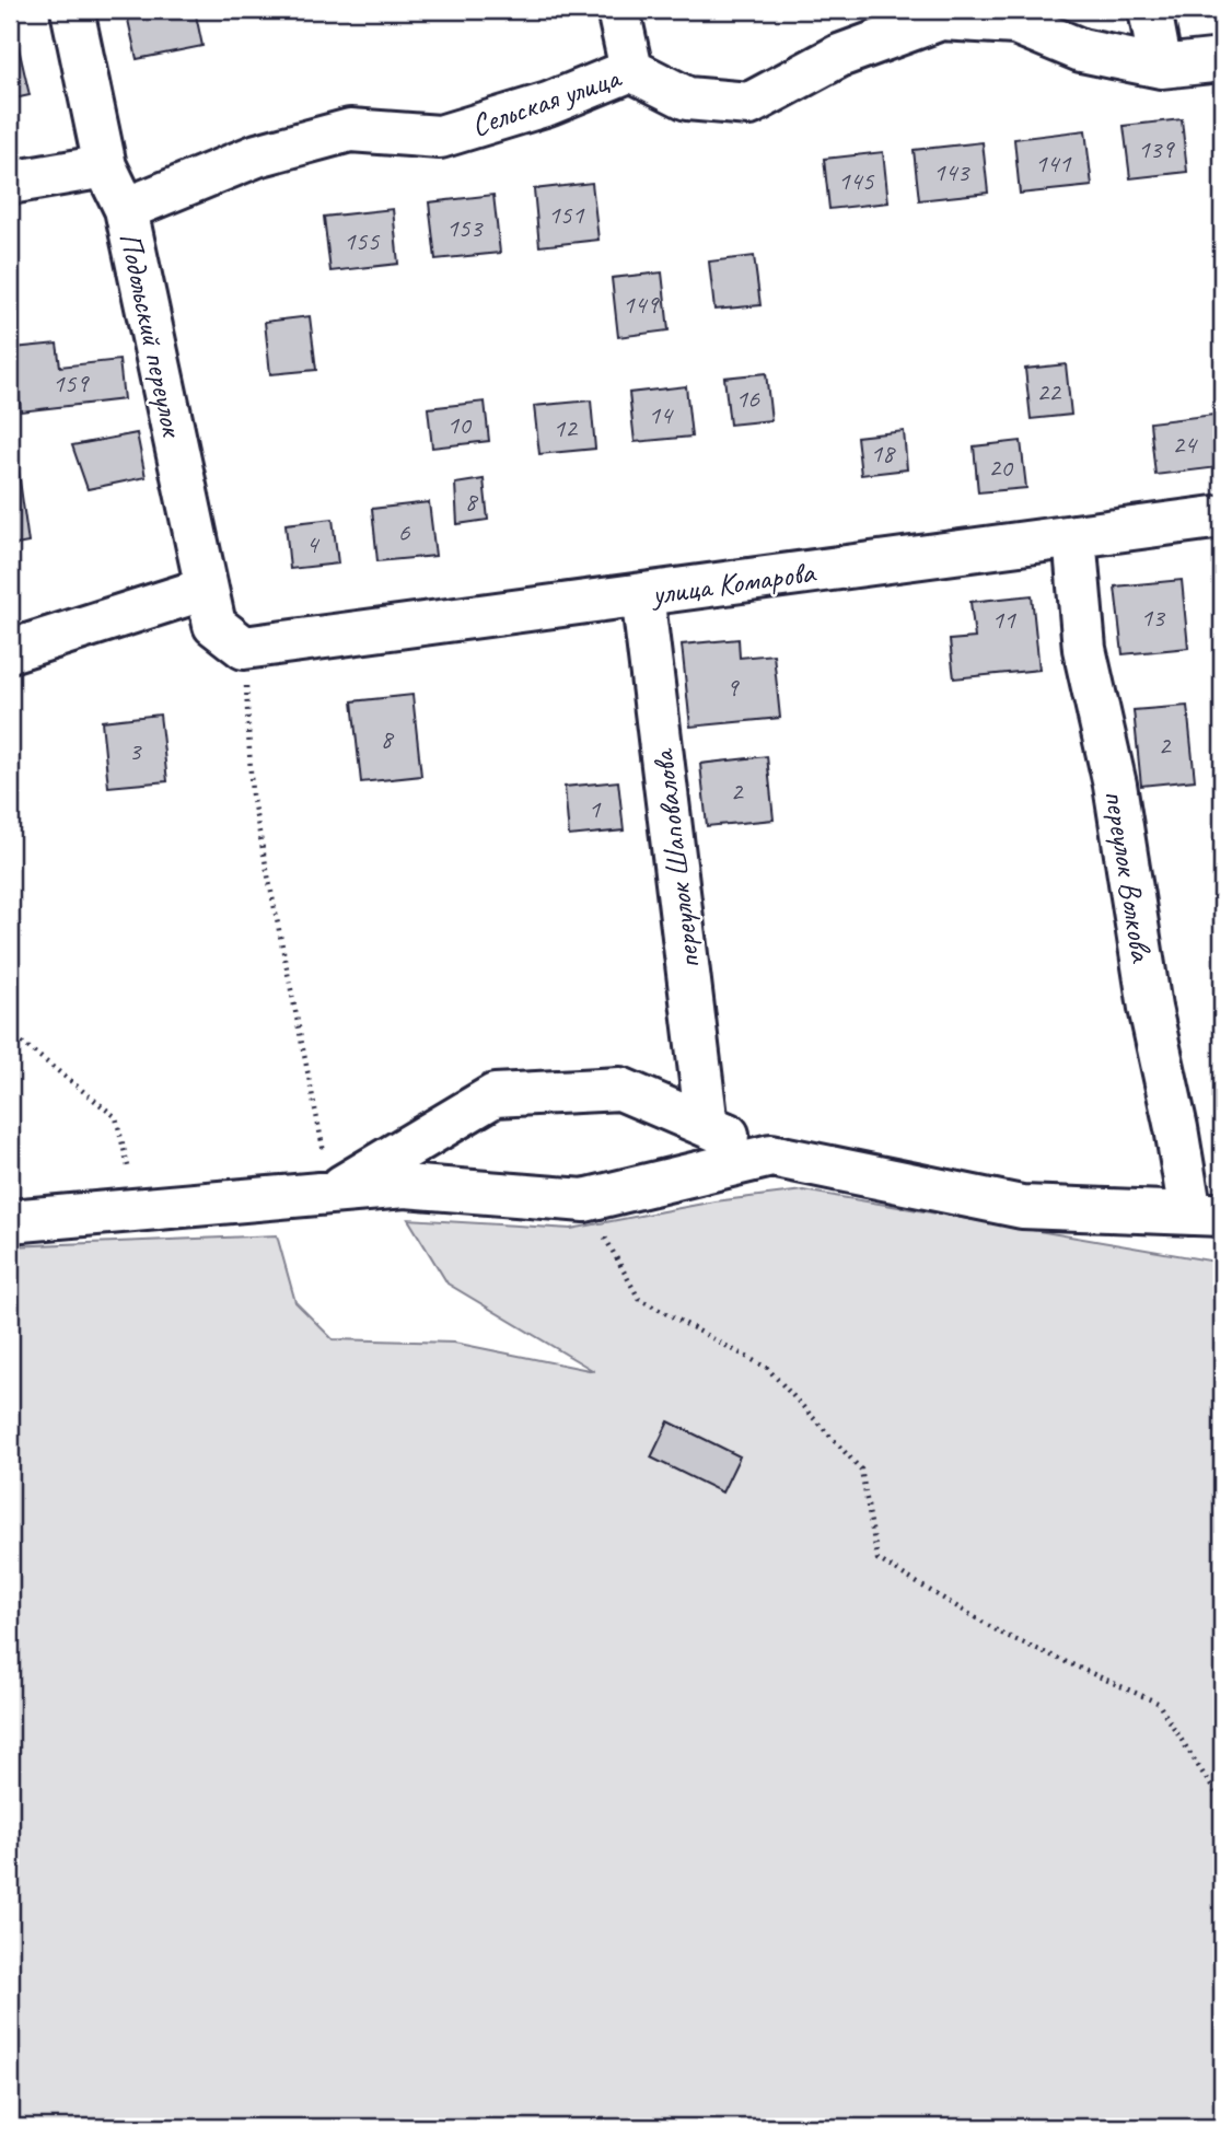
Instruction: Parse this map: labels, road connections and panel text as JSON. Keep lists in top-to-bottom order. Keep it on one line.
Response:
{"streets":{"street":["Сельская улица","Подольский переулок","улица Комарова","переулок Шаповалова","переулок Волкова"]},"crossings":[["Сельская улица","Подольский переулок"],["Подольский переулок","улица Комарова"],["улица Комарова","переулок Шаповалова"],["улица Комарова","переулок Волкова"]],"house_numbers":["139","141","143","145","151","153","155","149","159","22","16","14","10","12","24","18","20","8","6","4","13","11","9","8","2","3","2","1"]}
